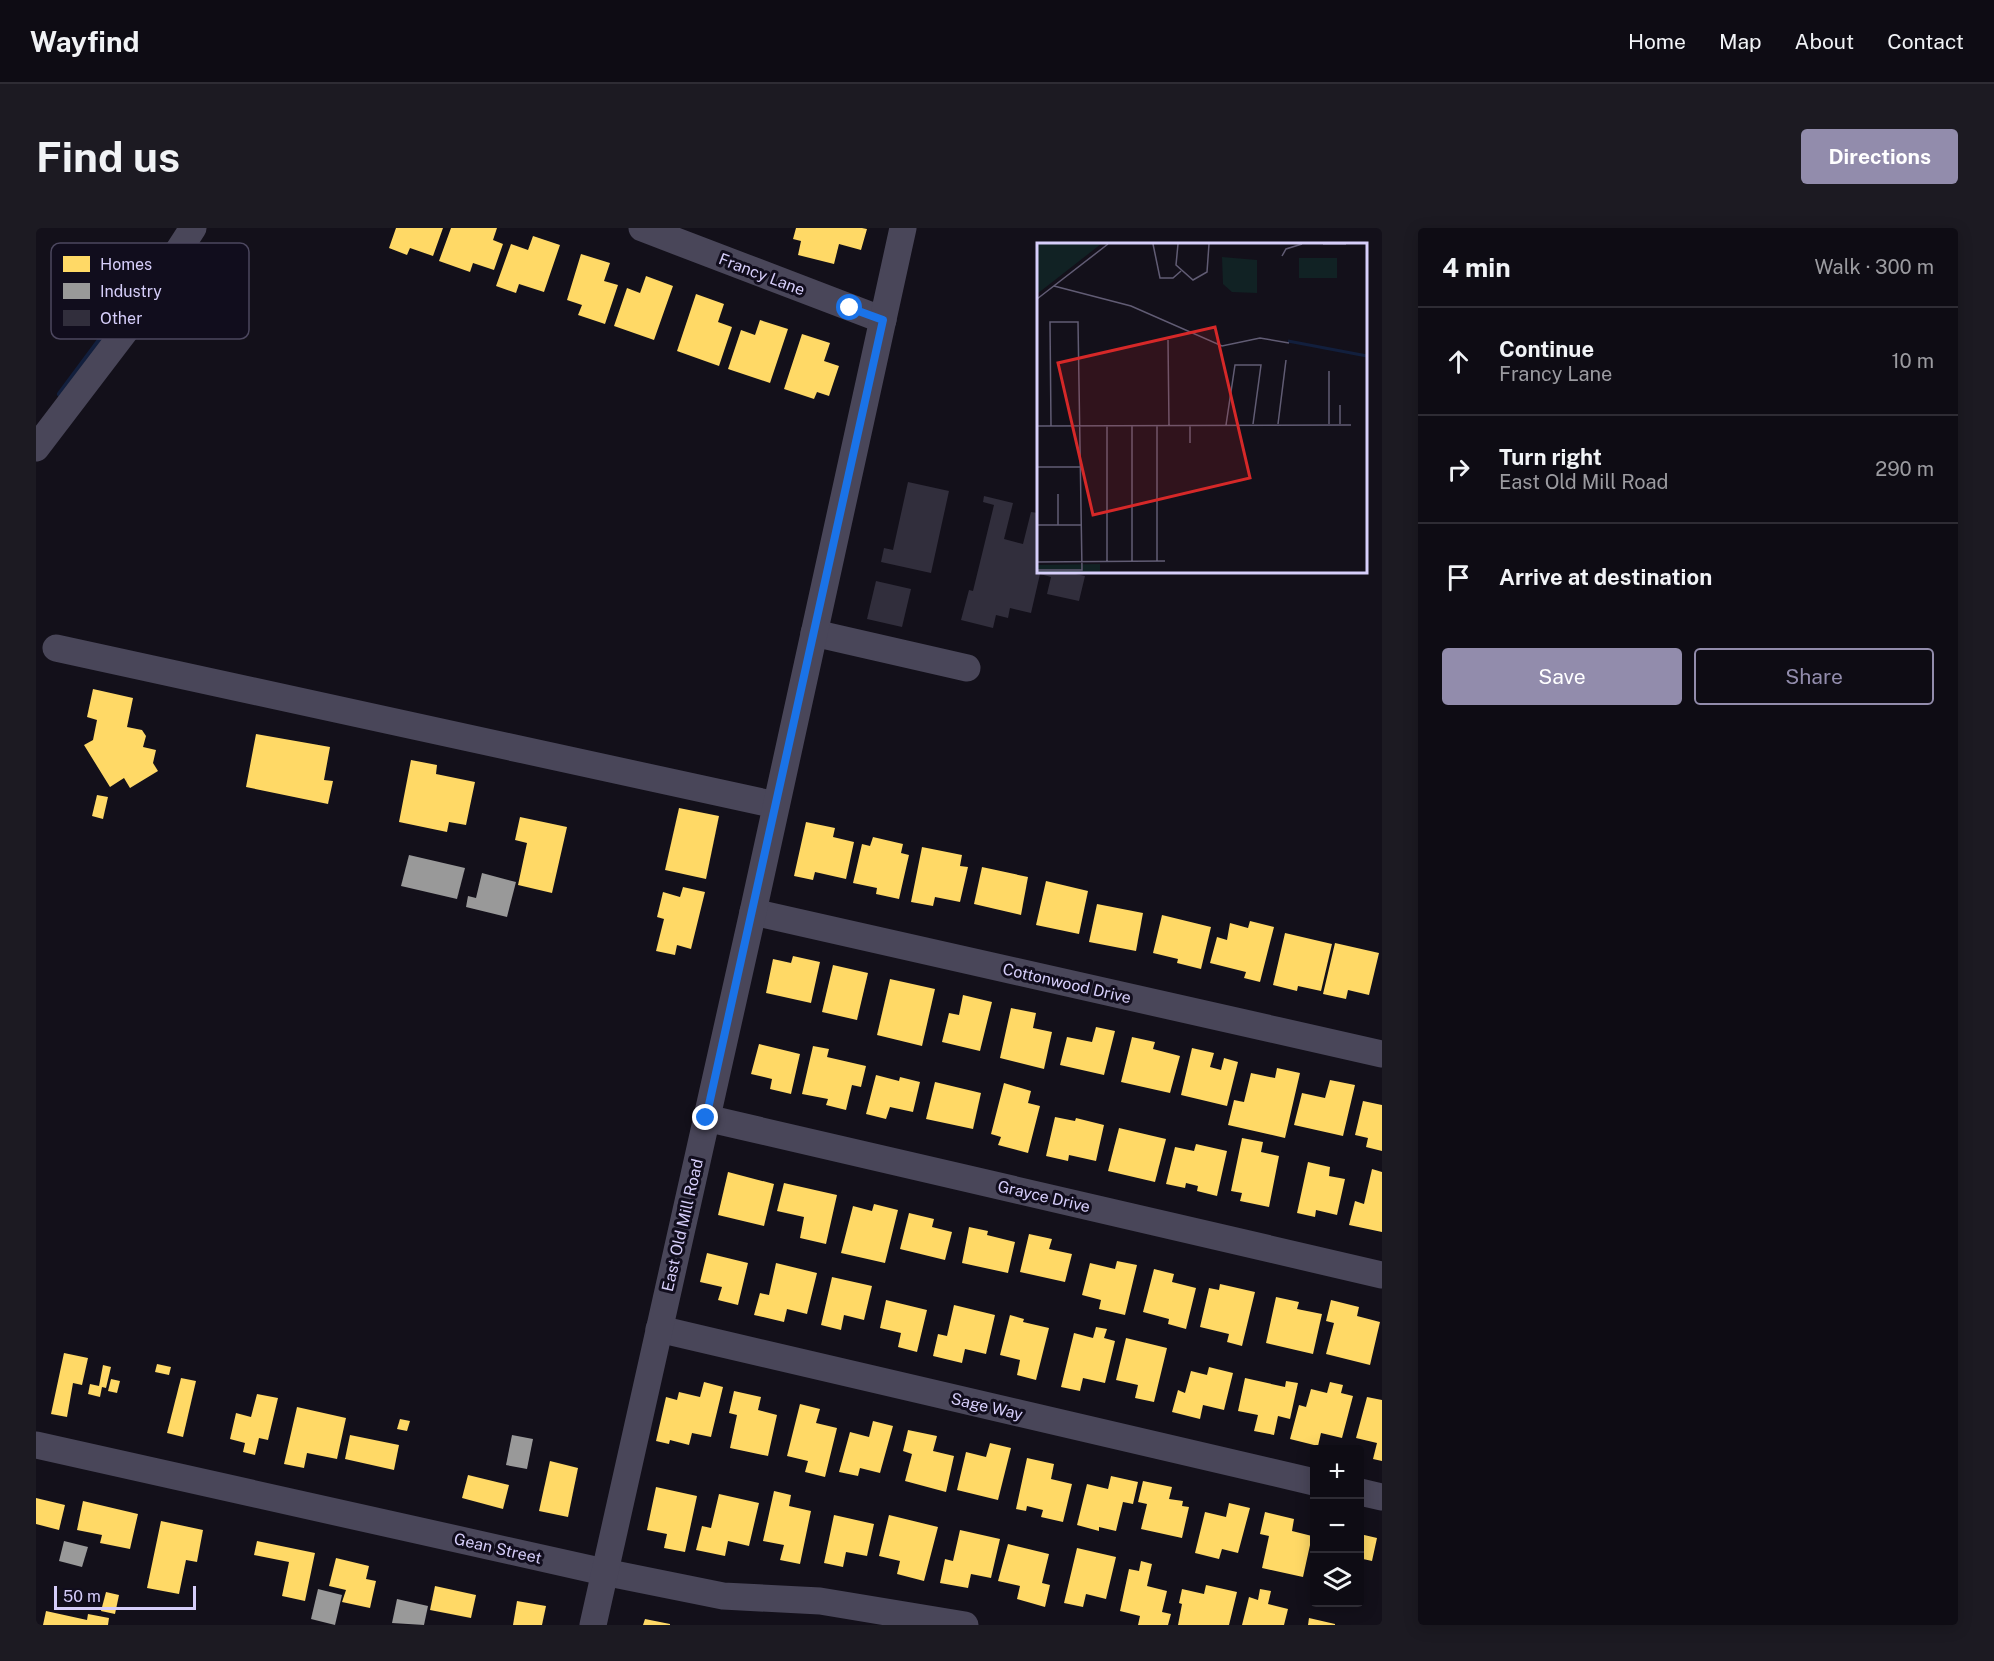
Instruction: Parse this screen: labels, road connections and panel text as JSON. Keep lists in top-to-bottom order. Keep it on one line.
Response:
{"streets":{"street":["Francy Lane","Cottonwood Drive","Grayce Drive","East Old Mill Road","Sage Way","Gean Street"]},"crossings":[["Francy Lane","East Old Mill Road"],["Cottonwood Drive","East Old Mill Road"],["Grayce Drive","East Old Mill Road"],["East Old Mill Road","Sage Way"],["East Old Mill Road","Gean Street"]],"legend":["Homes","Industry","Other"],"scale_bar":"50 m","page":{"header":"Wayfind","nav":["Home","Map","About","Contact"],"buttons":["Directions",["Save","Share"]],"title":"Find us","heading":["4 min","Walk · 300 m"],"list":[["Continue","Francy Lane","10 m"],["Turn right","East Old Mill Road","290 m"],"Arrive at destination"],"map_buttons":["+","−"],"scale":"50 m"}}
